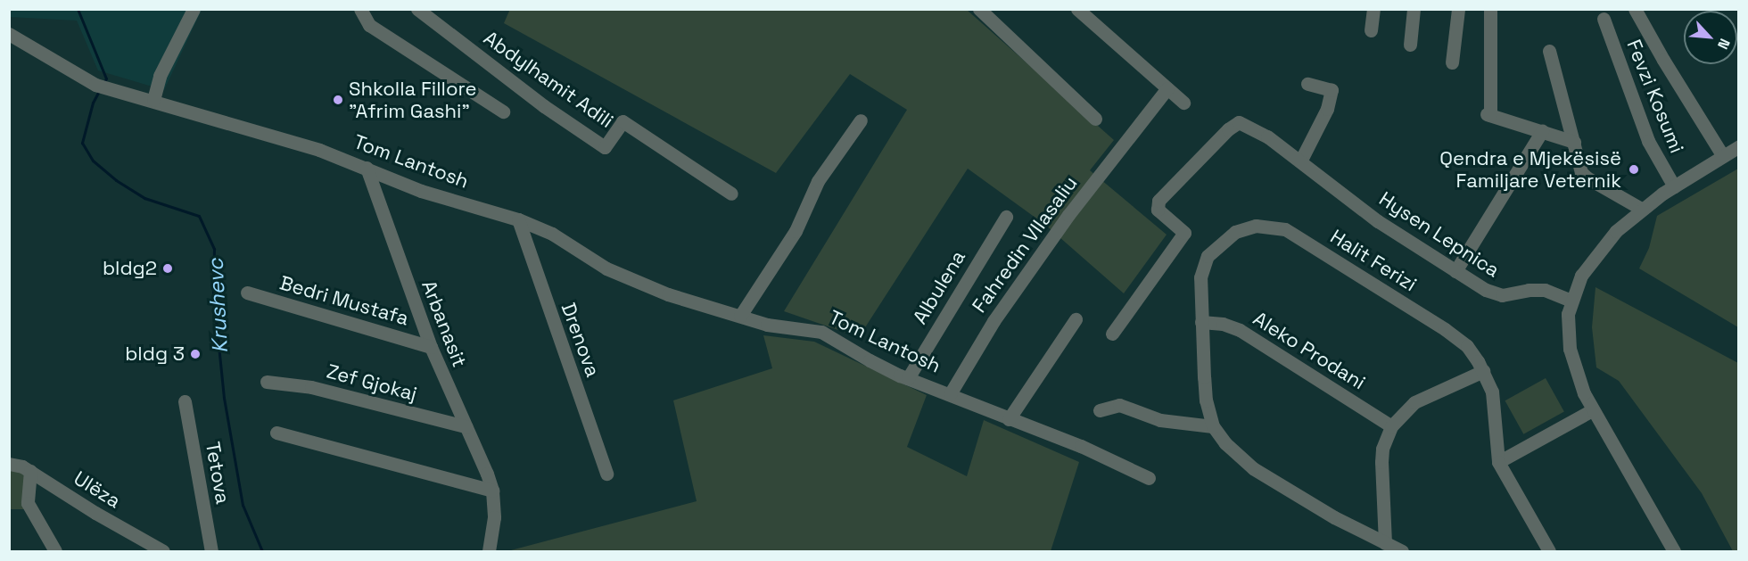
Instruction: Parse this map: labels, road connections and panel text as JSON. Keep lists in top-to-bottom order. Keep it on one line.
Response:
{"streets":{"street":["Abdylhamit Adili","Fevzi Kosumi","Tom Lantosh","Hysen Lepnica","Fahredin Vllasaliu","Halit Ferizi","Albulena","Bedri Mustafa","Arbanasit","Drenova","Aleko Prodani","Zef Gjokaj","Tetova","Ulëza"]},"crossings":[["Tom Lantosh","Fahredin Vllasaliu"],["Tom Lantosh","Albulena"],["Tom Lantosh","Arbanasit"],["Tom Lantosh","Drenova"],["Halit Ferizi","Aleko Prodani"],["Bedri Mustafa","Arbanasit"],["Arbanasit","Zef Gjokaj"]],"water":["Krushevc"],"places":["Shkolla Fillore \"Afrim Gashi\"","Qendra e Mjekësisë Familjare Veternik","bldg2","bldg 3"],"north":"bottom right"}
